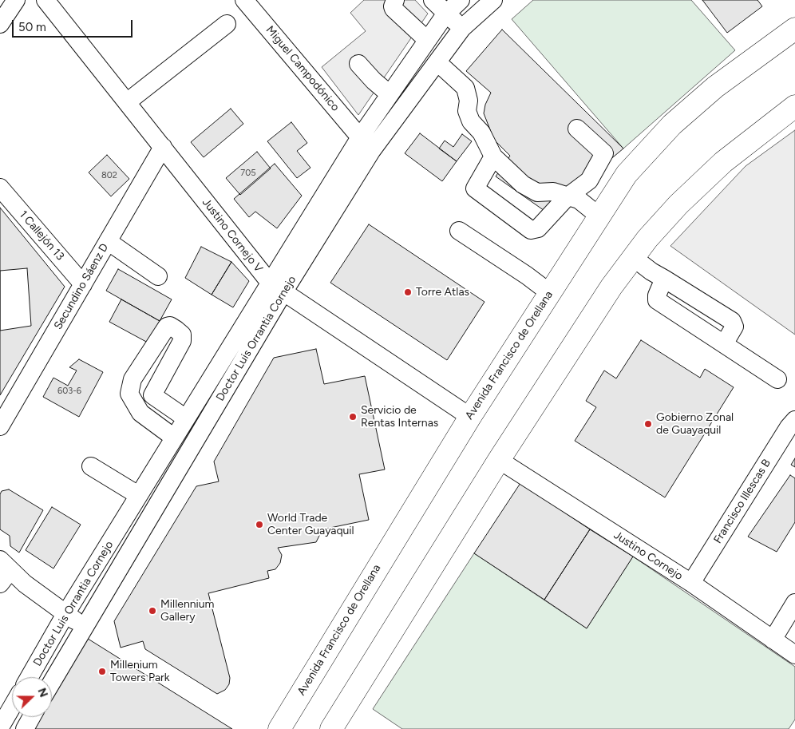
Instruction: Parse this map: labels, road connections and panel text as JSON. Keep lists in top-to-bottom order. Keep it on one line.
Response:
{"streets":{"main road":["Avenida Francisco de Orellana"],"street":["Miguel Campodónico","1 Callejón 13","Justino Cornejo V","Secundino Sáenz D","Doctor Luis Orrantia Cornejo","Francisco Illescas B","Justino Cornejo"]},"crossings":[["Miguel Campodónico","Doctor Luis Orrantia Cornejo"],["1 Callejón 13","Secundino Sáenz D"],["Justino Cornejo V","Secundino Sáenz D"],["Justino Cornejo V","Doctor Luis Orrantia Cornejo"],["Justino Cornejo V","Avenida Francisco de Orellana"],["Francisco Illescas B","Justino Cornejo"]],"places":["Torre Atlas","Servicio de Rentas Internas","Gobierno Zonal de Guayaquil","World Trade Center Guayaquil","Millennium Gallery","Millenium Towers Park"],"house_numbers":["705","802","603-6"],"scale_bar":"50 m","north":"right"}
